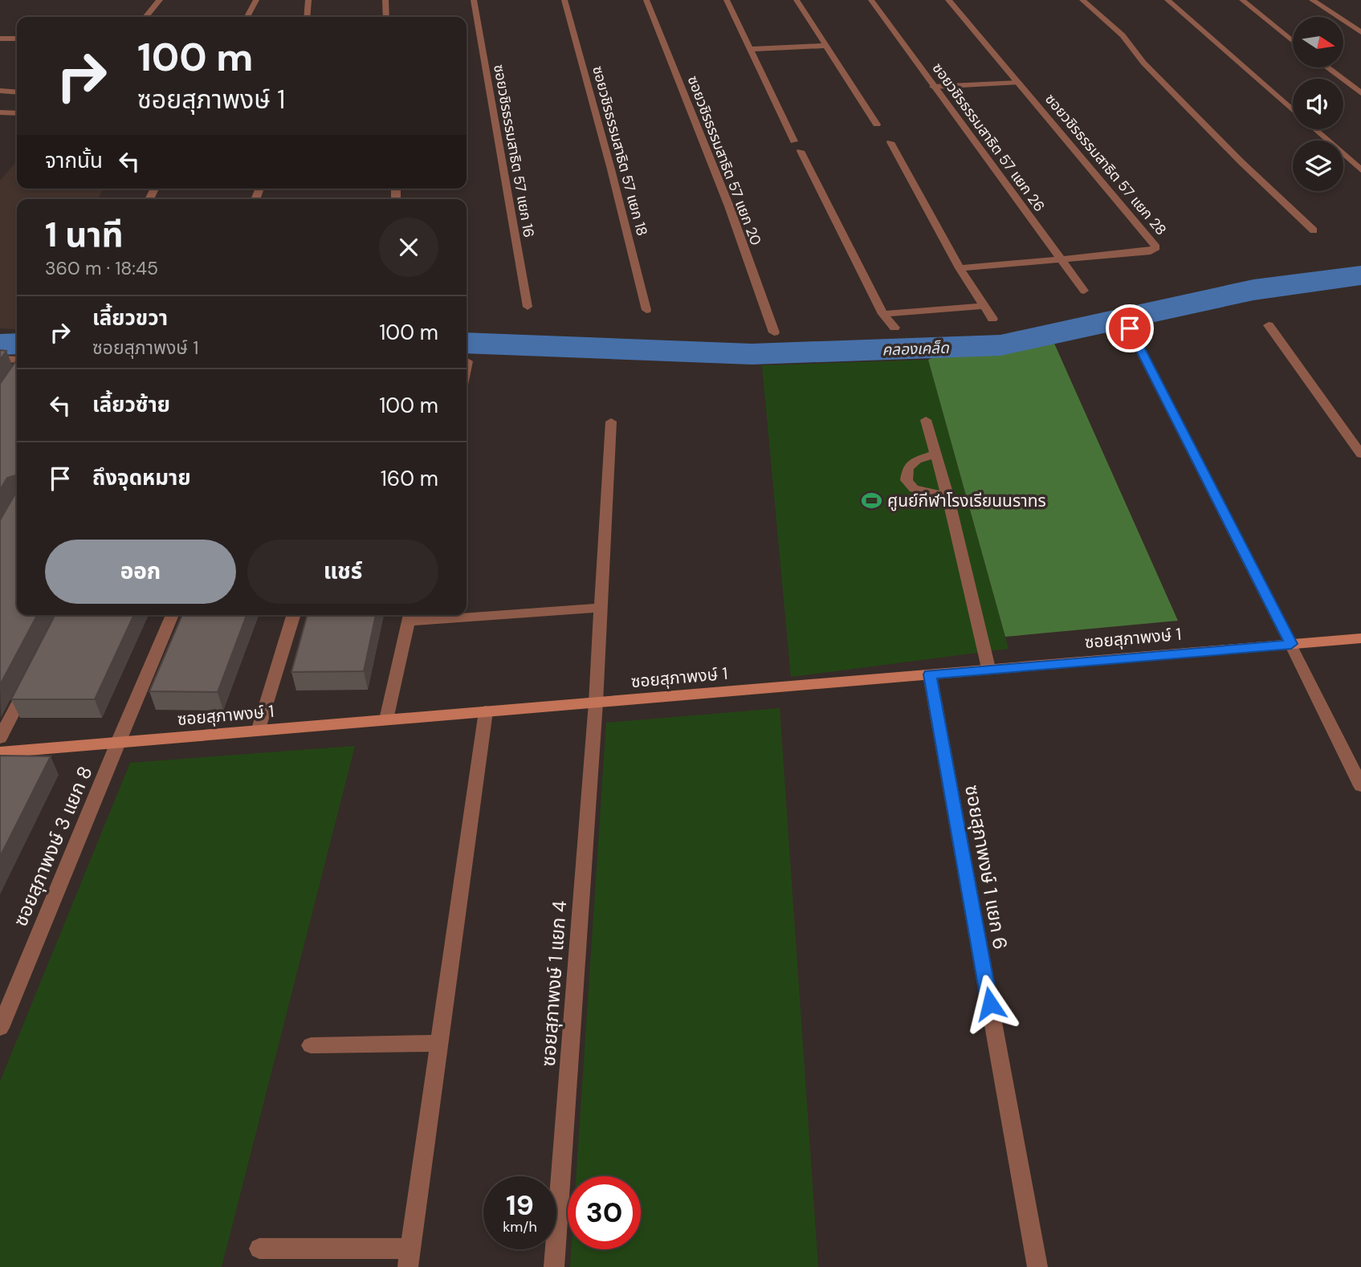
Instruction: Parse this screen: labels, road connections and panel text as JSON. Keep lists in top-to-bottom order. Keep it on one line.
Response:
{"streets":{"street":["ซอยวชิรธรรมสาธิต 57 แยก 26","ซอยวชิรธรรมสาธิต 57 แยก 16","ซอยวชิรธรรมสาธิต 57 แยก 18","ซอยวชิรธรรมสาธิต 57 แยก 20","ซอยวชิรธรรมสาธิต 57 แยก 28","ซอยสุภาพงษ์ 1","ซอยสุภาพงษ์ 3 แยก 8","ซอยสุภาพงษ์ 1 แยก 6","ซอยสุภาพงษ์ 1 แยก 4"]},"crossings":[["ซอยวชิรธรรมสาธิต 57 แยก 26","ซอยวชิรธรรมสาธิต 57 แยก 28"],["ซอยสุภาพงษ์ 1","ซอยสุภาพงษ์ 3 แยก 8"],["ซอยสุภาพงษ์ 1","ซอยสุภาพงษ์ 1 แยก 6"],["ซอยสุภาพงษ์ 1","ซอยสุภาพงษ์ 1 แยก 4"]],"water":["คลองเคล็ด"],"places":{"sports":["ศูนย์กีฬาโรงเรียนนราทร"]},"north":"right","page":{"turn":["100 m","ซอยสุภาพงษ์ 1"],"then":"จากนั้น","heading":["1 นาที","360 m · 18:45"],"list":[{"name":"เลี้ยวขวา","note":"ซอยสุภาพงษ์ 1","value":"100 m"},{"name":"เลี้ยวซ้าย","value":"100 m"},{"name":"ถึงจุดหมาย","value":"160 m"}],"buttons":["ออก","แชร์"],"speed":"19 km/h","limit":"30"}}
